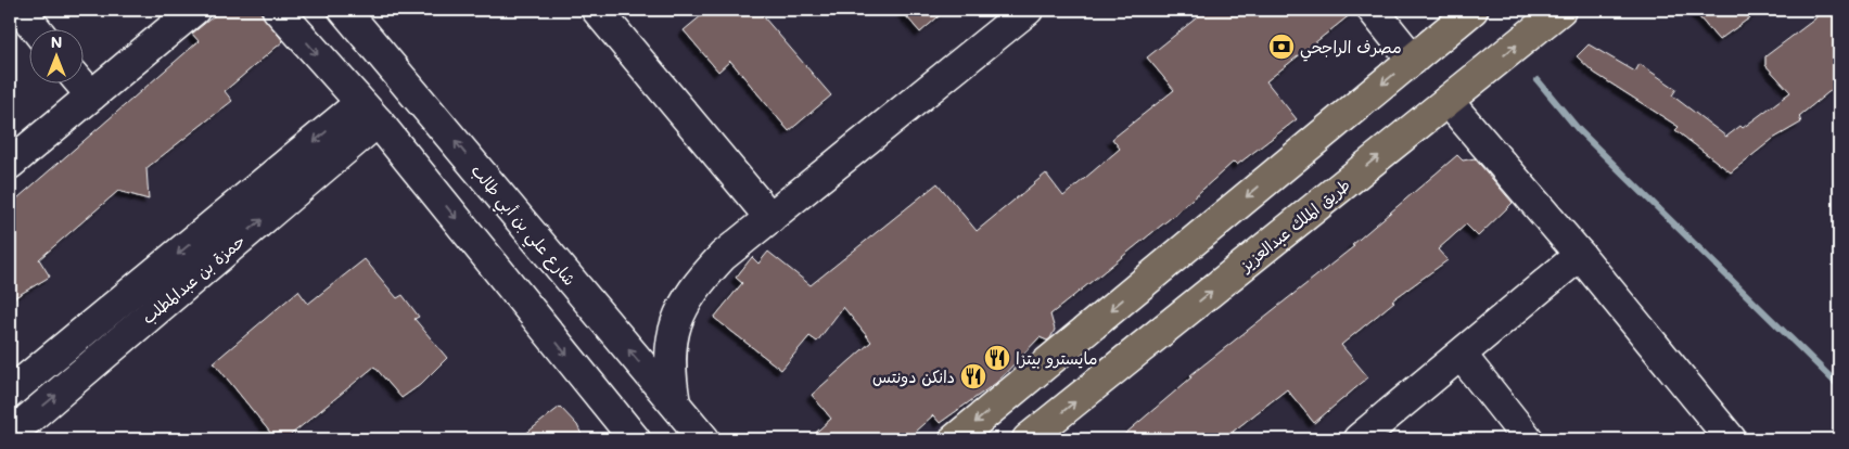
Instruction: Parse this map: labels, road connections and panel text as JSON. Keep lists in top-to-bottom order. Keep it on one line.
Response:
{"streets":{"highway":["طريق الملك عبدالعزيز"],"street":["شارع علي بن أبي طالب","حمزة بن عبدالمطلب"]},"places":{"bank":["مصرف الراجحي"],"restaurant":["مايسترو بيتزا","دانكن دونتس"]},"north":"top"}
